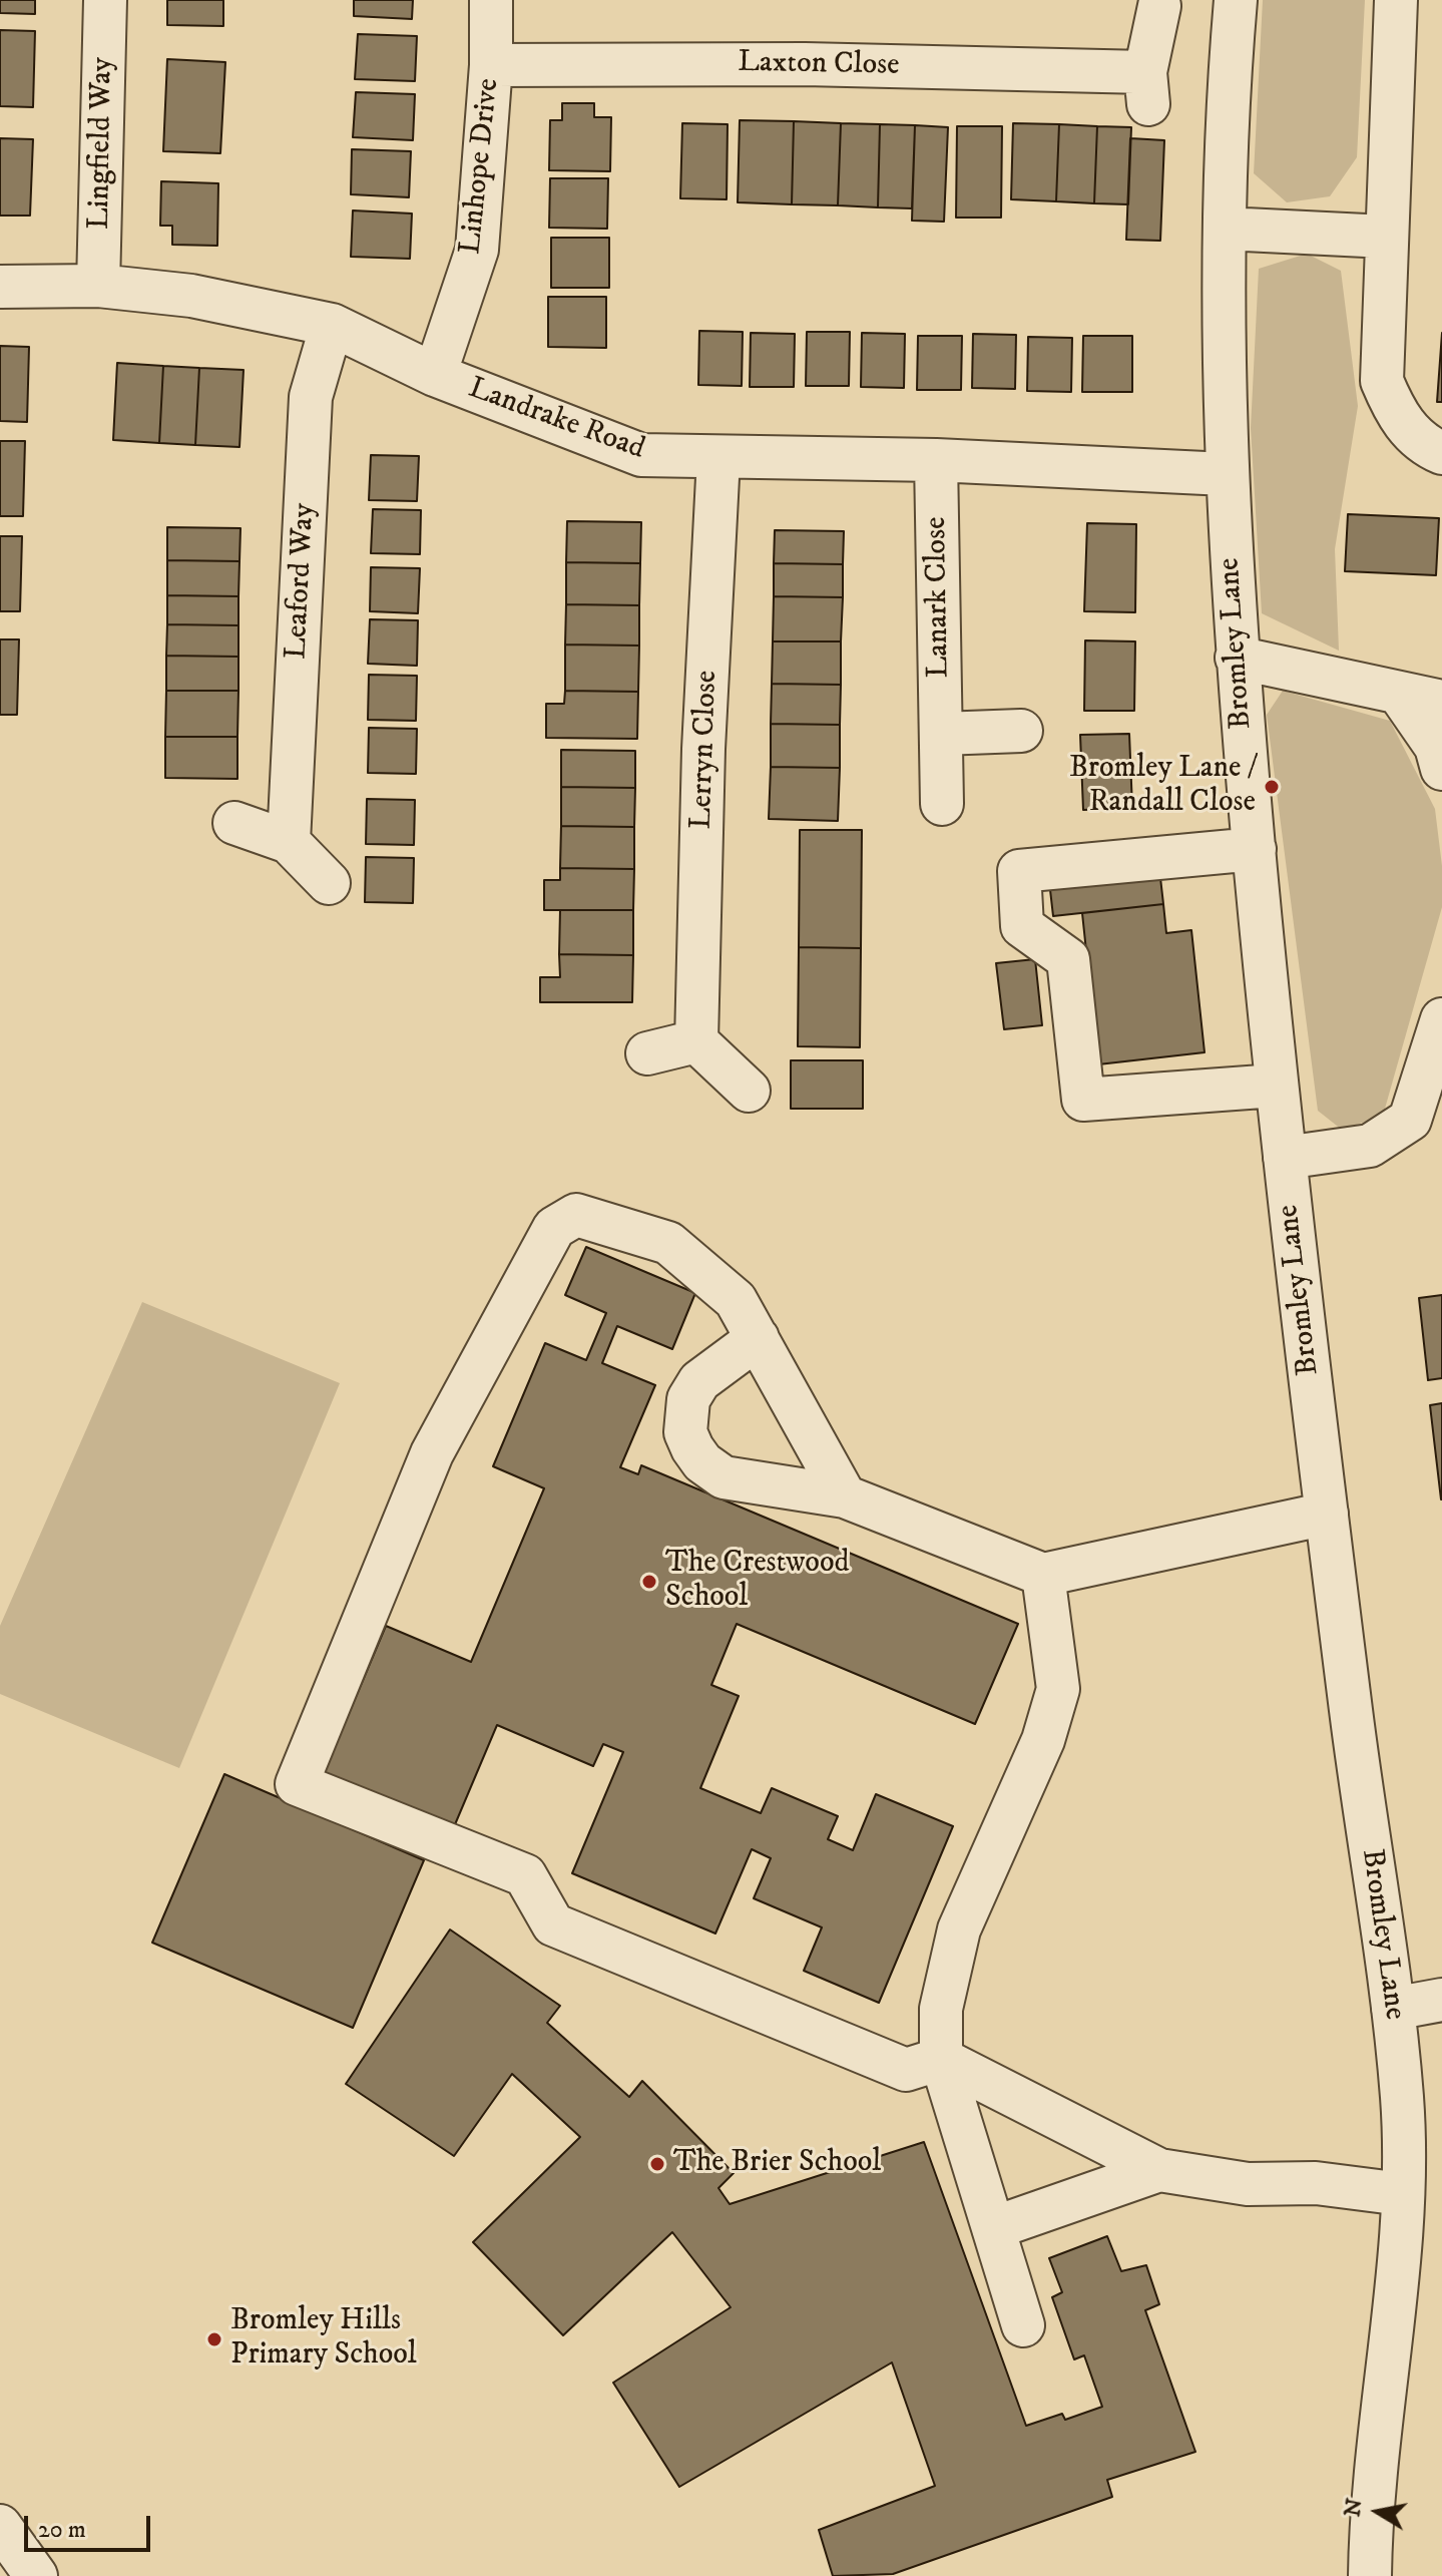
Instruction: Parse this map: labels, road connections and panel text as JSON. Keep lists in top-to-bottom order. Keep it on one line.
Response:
{"streets":{"street":["Laxton Close","Lingfield Way","Linhope Drive","Landrake Road","Leaford Way","Lanark Close","Bromley Lane","Lerryn Close"]},"crossings":[["Laxton Close","Linhope Drive"],["Lingfield Way","Landrake Road"],["Linhope Drive","Landrake Road"],["Landrake Road","Leaford Way"],["Landrake Road","Lanark Close"],["Landrake Road","Bromley Lane"],["Landrake Road","Lerryn Close"]],"places":["Bromley Lane / Randall Close","The Crestwood School","The Brier School","Bromley Hills Primary School"],"scale_bar":"20 m","north":"left"}
